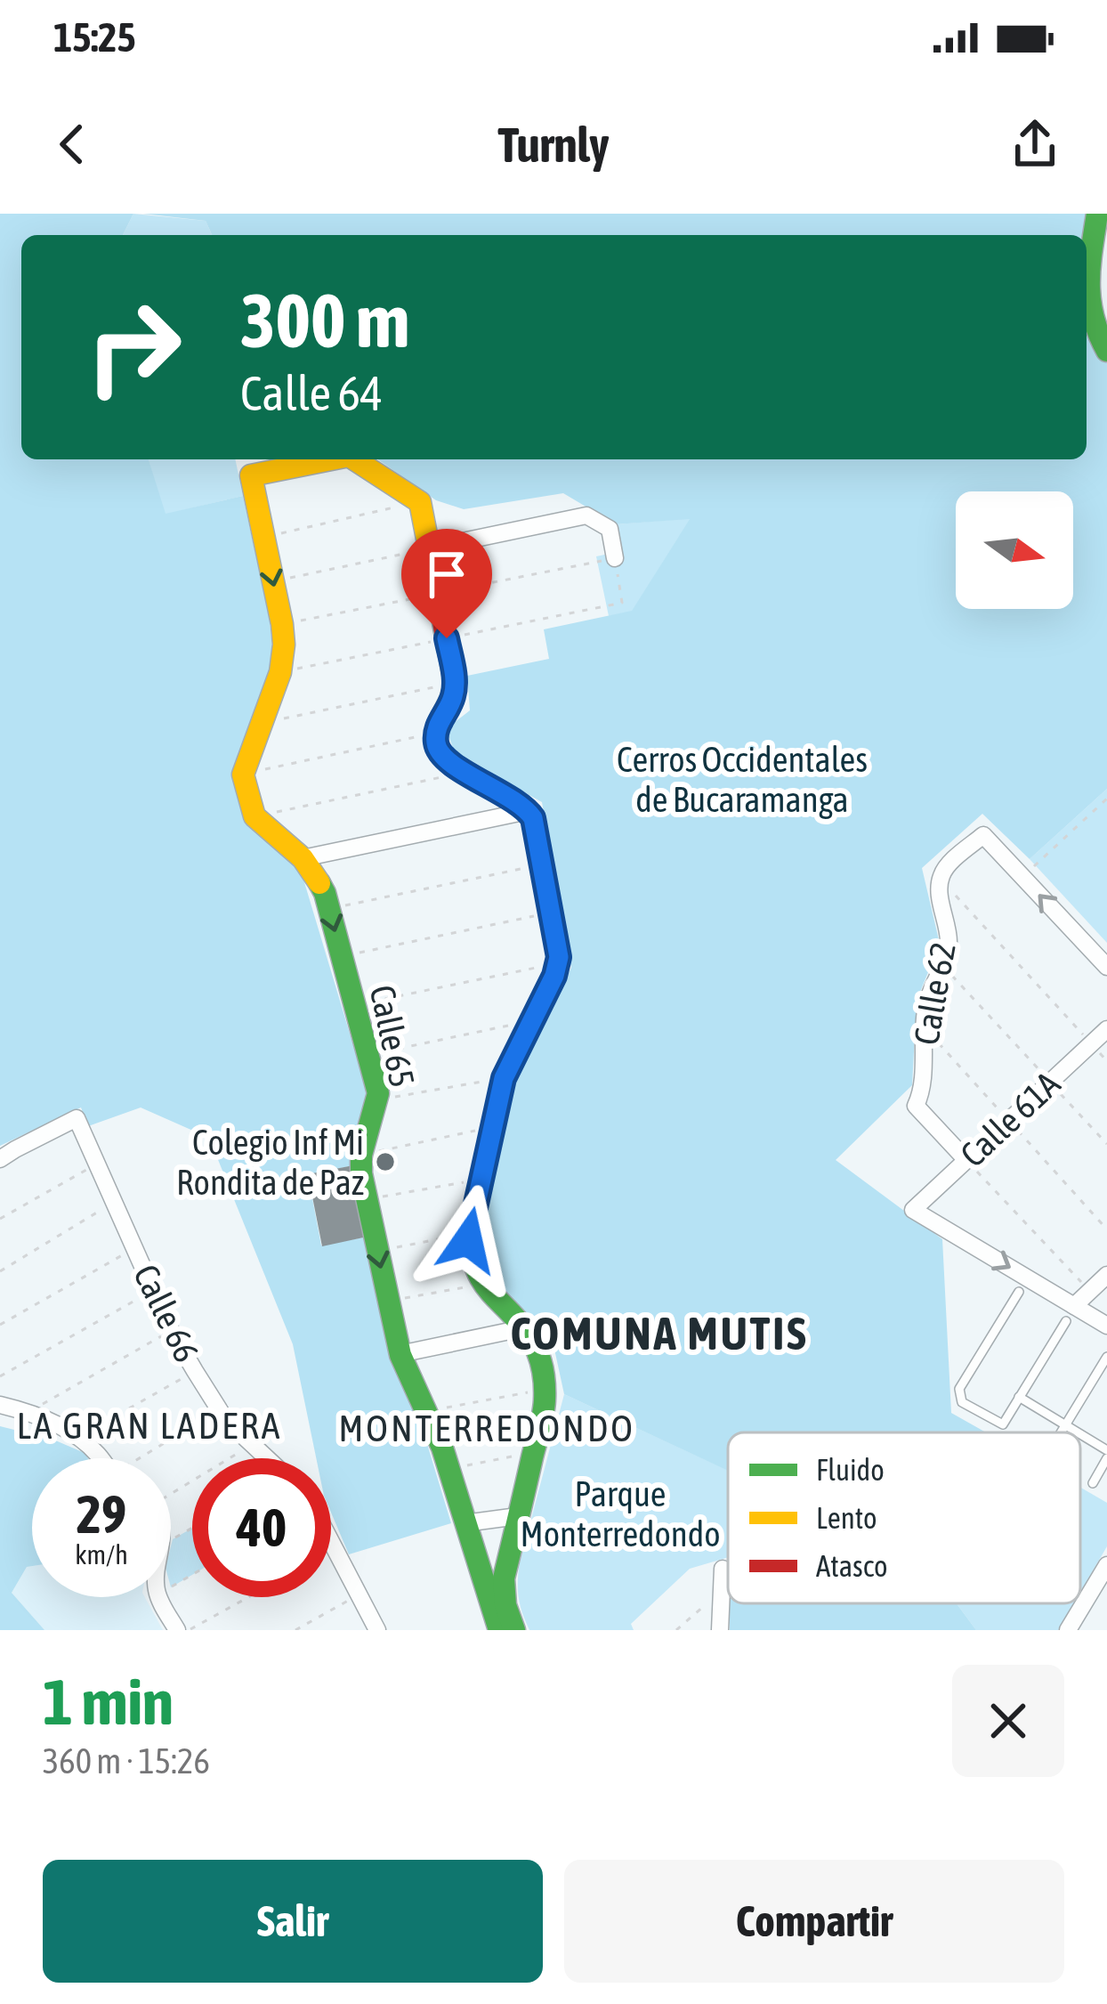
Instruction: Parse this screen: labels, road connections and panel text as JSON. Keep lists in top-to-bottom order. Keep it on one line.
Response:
{"streets":{"street":["Calle 62","Calle 65","Calle 61A","Calle 66"]},"crossings":[["Calle 62","Calle 61A"]],"districts":["COMUNA MUTIS","LA GRAN LADERA","MONTERREDONDO"],"parks":["Cerros Occidentales de Bucaramanga","Parque Monterredondo"],"places":["Colegio Inf Mi Rondita de Paz"],"legend":["Fluido","Lento","Atasco"],"north":"right","page":{"status":"15:25","header":"Turnly","turn":["300 m","Calle 64"],"speed":"29 km/h","limit":"40","heading":["1 min","360 m · 15:26"],"buttons":["Salir","Compartir"]}}
